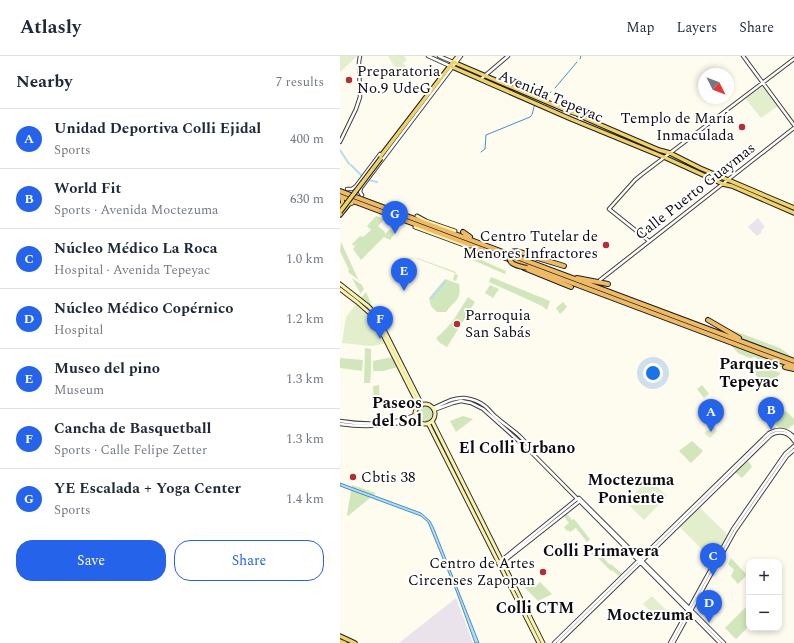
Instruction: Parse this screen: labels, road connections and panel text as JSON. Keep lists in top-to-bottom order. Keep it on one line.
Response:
{"streets":{"main road":["Avenida Tepeyac"],"street":["Calle Puerto Guaymas"]},"crossings":[["Avenida Tepeyac","Calle Puerto Guaymas"]],"districts":["Parques Tepeyac","Paseos del Sol","El Colli Urbano","Moctezuma Poniente","Colli Primavera","Colli CTM","Moctezuma"],"places":["Preparatoria No.9 UdeG","Templo de María Inmaculada","Centro Tutelar de Menores Infractores","Parroquia San Sabás","Cbtis 38","Centro de Artes Circenses Zapopan"],"north":"bottom right","page":{"header":"Atlasly","nav":["Map","Layers","Share"],"heading":["Nearby","7 results"],"list":[{"mark":"A","name":"Unidad Deportiva Colli Ejidal","note":"Sports","value":"400 m"},{"mark":"B","name":"World Fit","note":"Sports · Avenida Moctezuma","value":"630 m"},{"mark":"C","name":"Núcleo Médico La Roca","note":"Hospital · Avenida Tepeyac","value":"1.0 km"},{"mark":"D","name":"Núcleo Médico Copérnico","note":"Hospital","value":"1.2 km"},{"mark":"E","name":"Museo del pino","note":"Museum","value":"1.3 km"},{"mark":"F","name":"Cancha de Basquetball","note":"Sports · Calle Felipe Zetter","value":"1.3 km"},{"mark":"G","name":"YE Escalada + Yoga Center","note":"Sports","value":"1.4 km"}],"pins":["G","E","F","B","A","C","D"],"buttons":["Save","Share"],"map_buttons":["+","−"]}}
